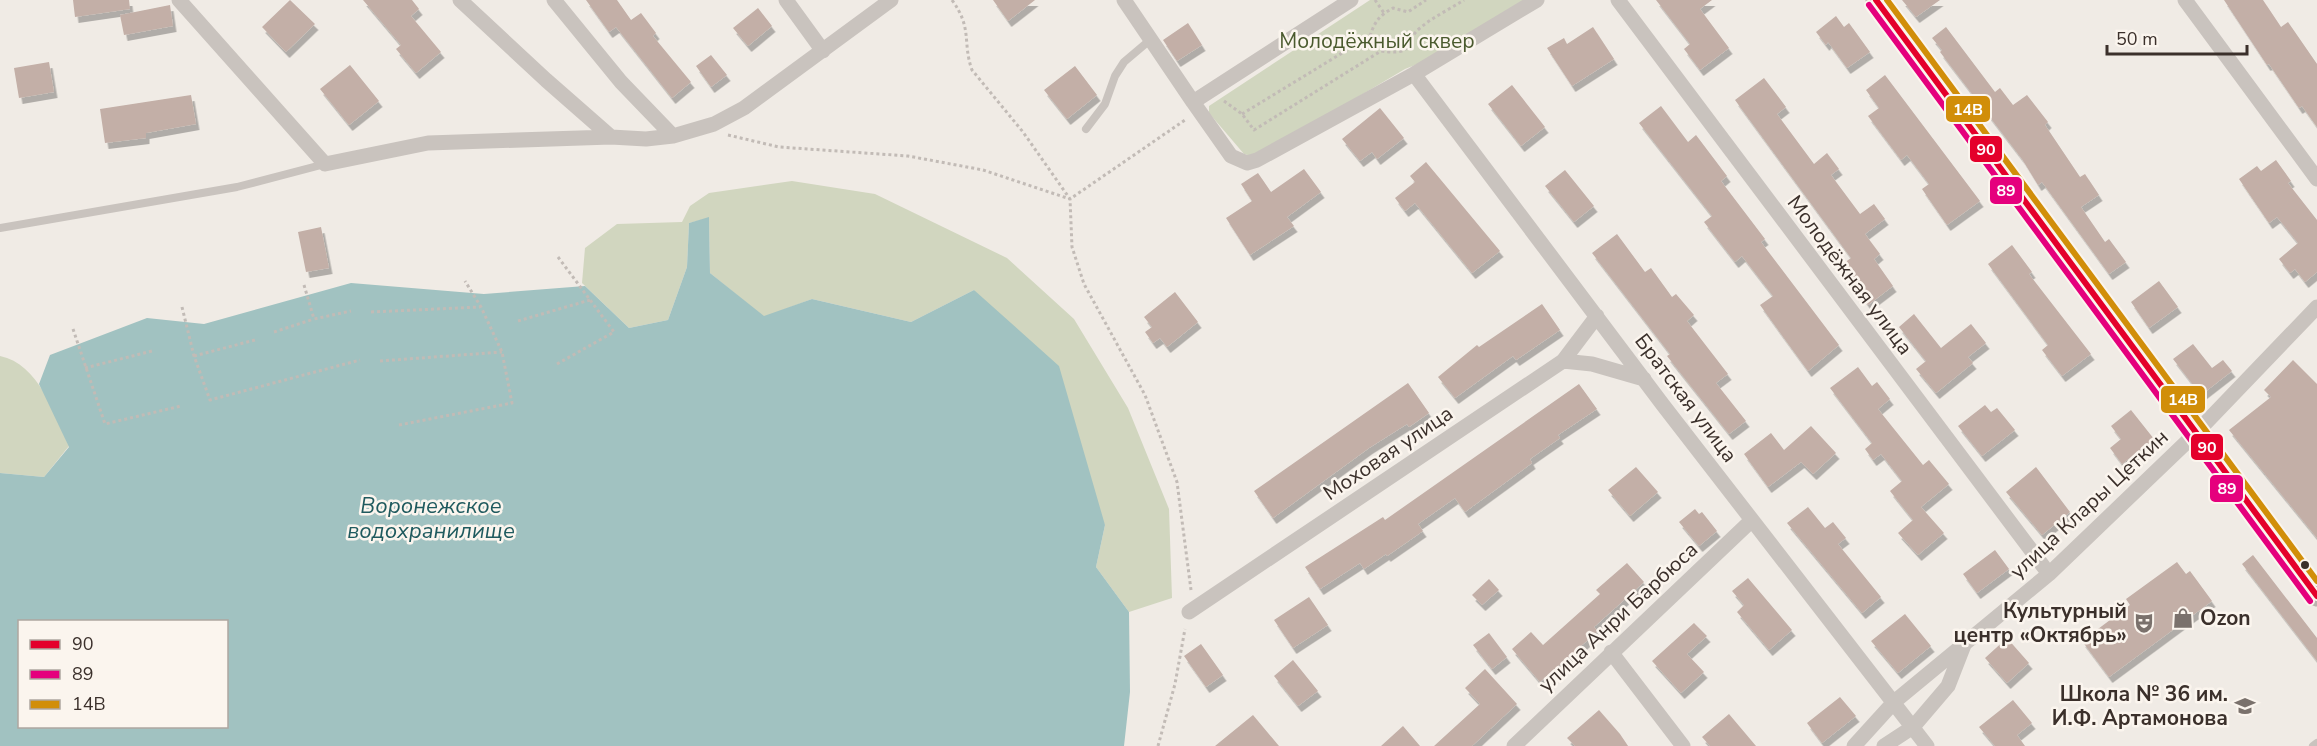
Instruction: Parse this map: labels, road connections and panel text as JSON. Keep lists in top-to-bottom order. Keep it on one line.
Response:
{"streets":{"street":["Молодёжная улица","Братская улица","Моховая улица","улица Клары Цеткин","улица Анри Барбюса"]},"crossings":[["Молодёжная улица","улица Клары Цеткин"],["Братская улица","Моховая улица"],["Братская улица","улица Клары Цеткин"],["Братская улица","улица Анри Барбюса"]],"water":["Воронежское водохранилище"],"parks":["Молодёжный сквер"],"places":{"shop":["Ozon"],"theatre":["Культурный центр «Октябрь»"],"school or university":["Школа № 36 им. И.Ф. Артамонова"]},"lines":["transit line 90","transit line 14В","transit line 89"],"legend":["90","89","14В"],"scale_bar":"50 m"}
